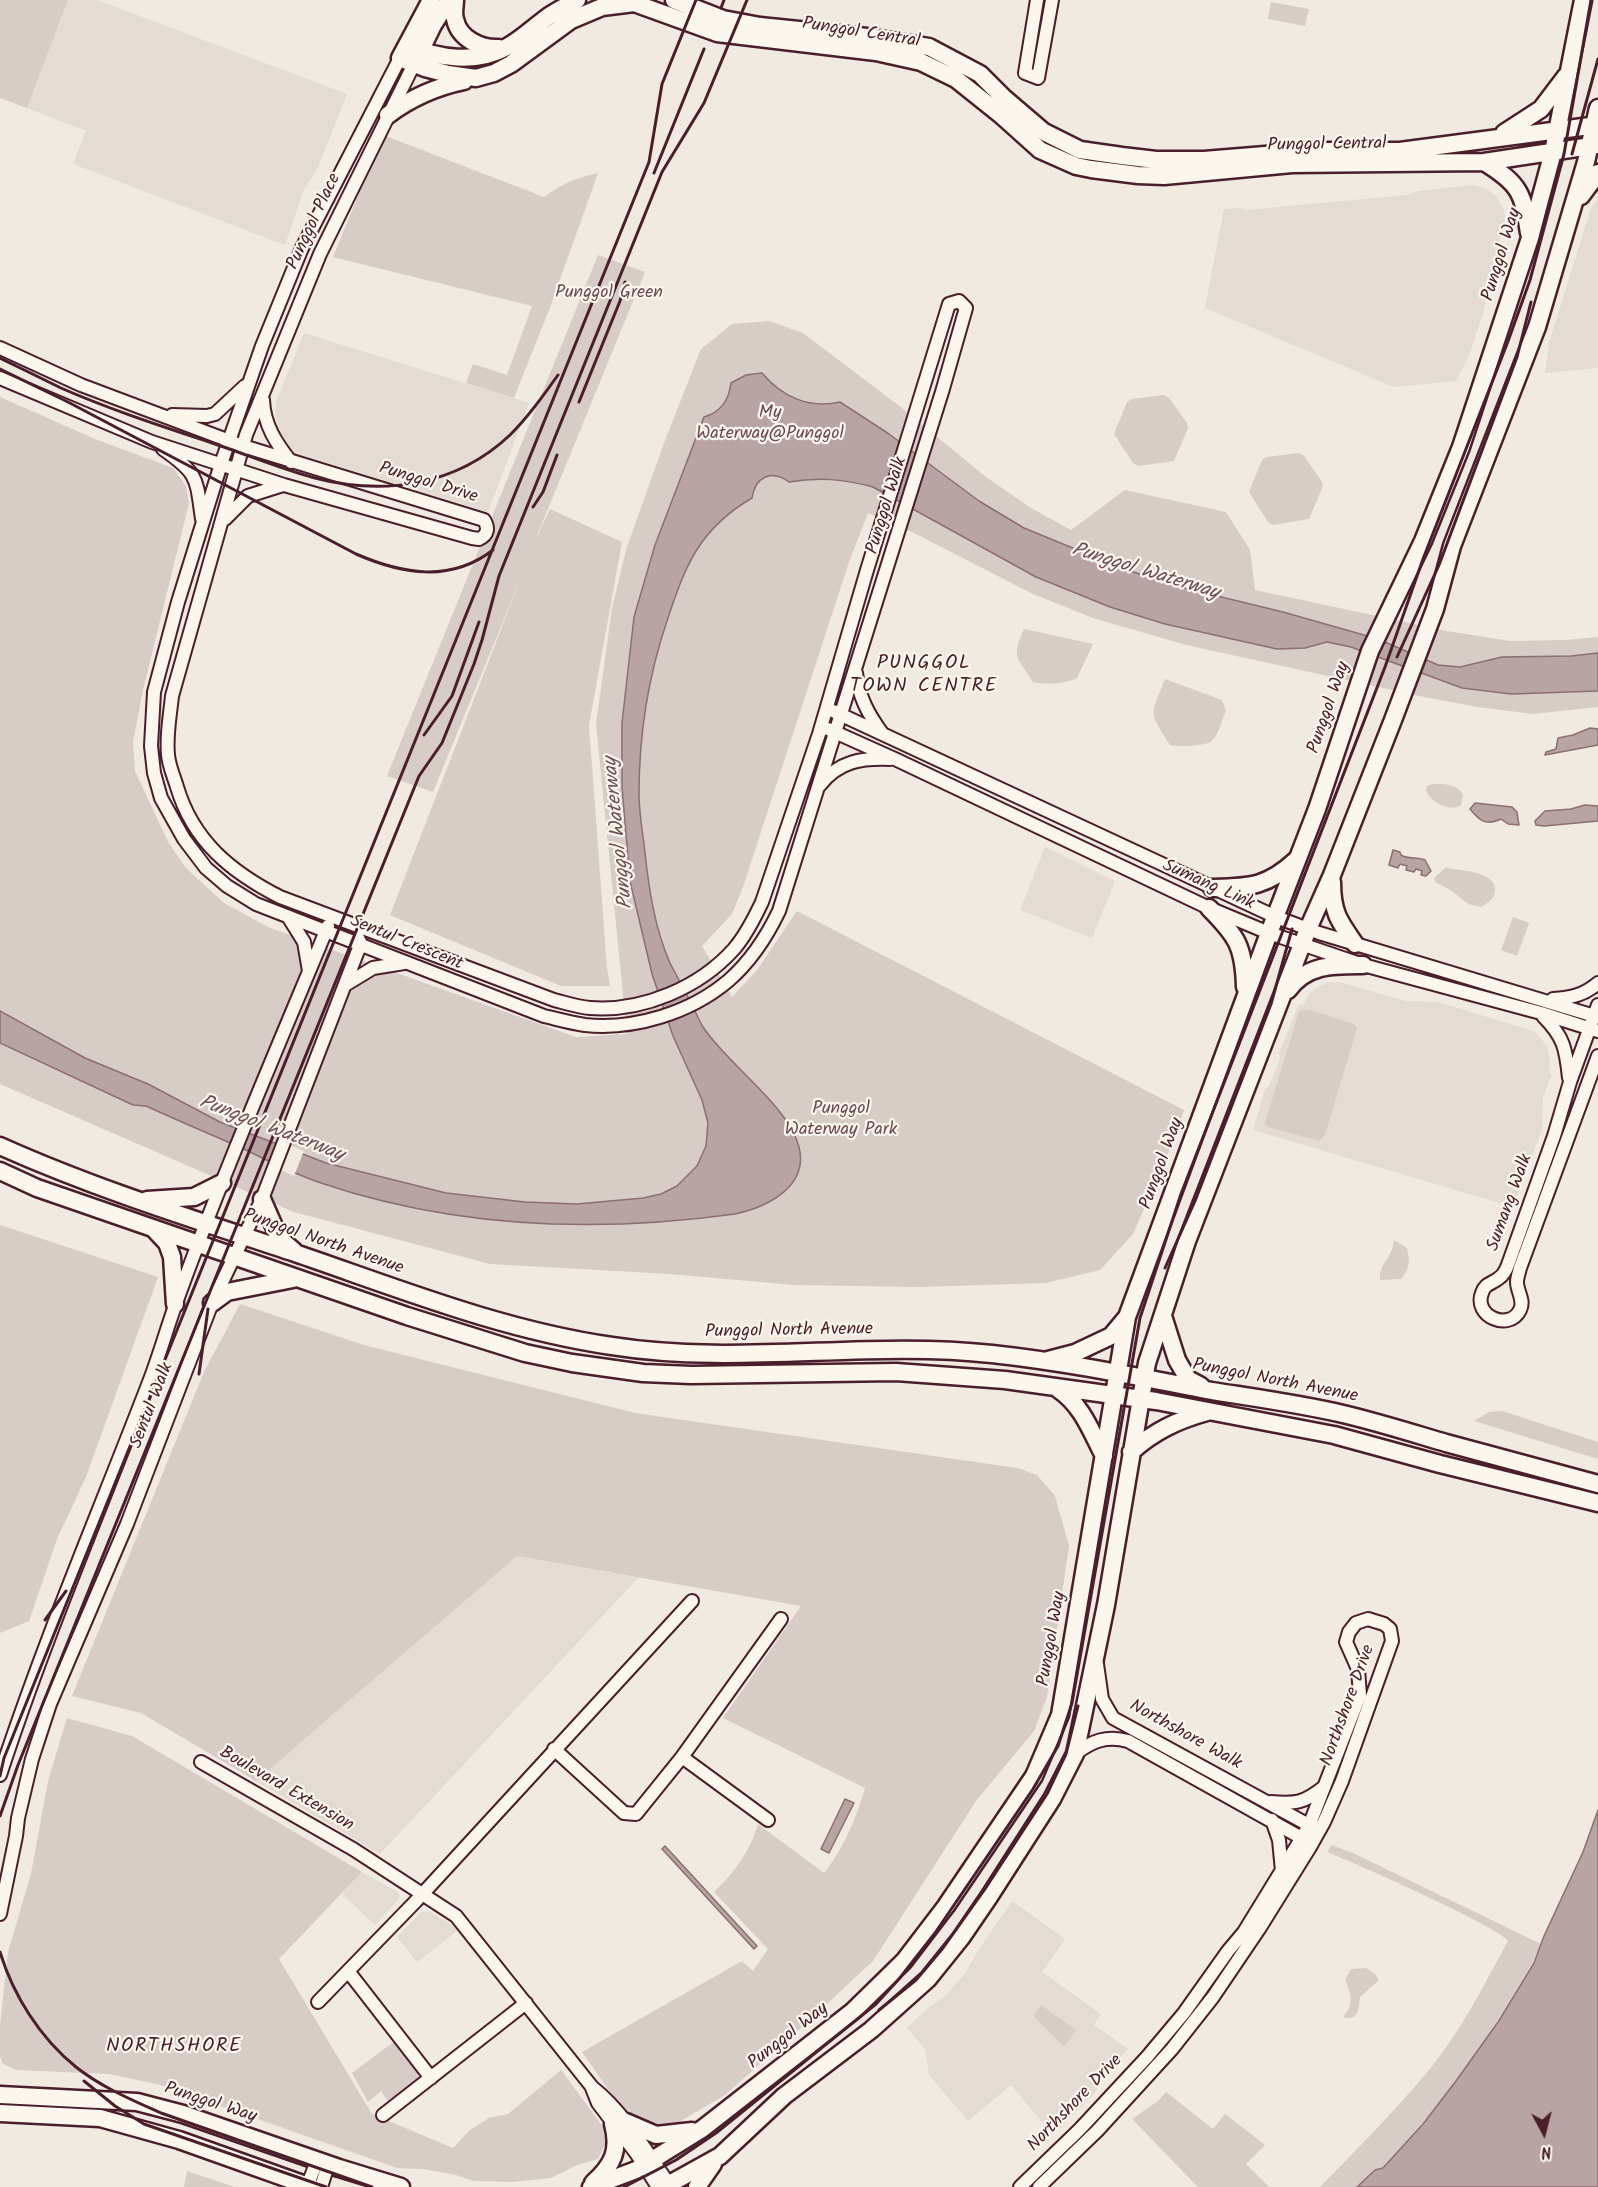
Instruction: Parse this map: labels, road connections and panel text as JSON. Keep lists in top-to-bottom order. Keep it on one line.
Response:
{"streets":{"main road":["Punggol Central","Punggol Place","Punggol Way","Punggol North Avenue"],"street":["Punggol Drive","Punggol Walk","Sumang Link","Sentul Crescent","Sumang Walk","Sentul Walk","Northshore Drive","Northshore Walk","Boulevard Extension"]},"crossings":[["Punggol Central","Punggol Place"],["Punggol Central","Punggol Way"],["Punggol Place","Punggol Drive"],["Punggol Place","Sentul Crescent"],["Punggol Way","Sumang Link"],["Punggol Way","Punggol North Avenue"],["Punggol Way","Boulevard Extension"],["Punggol Drive","Sentul Crescent"],["Punggol Walk","Sumang Link"],["Punggol Walk","Sentul Crescent"],["Sumang Link","Sentul Crescent"],["Sumang Link","Sumang Walk"],["Sentul Crescent","Sentul Walk"],["Punggol North Avenue","Sentul Walk"],["Northshore Drive","Northshore Walk"]],"districts":["PUNGGOL TOWN CENTRE","NORTHSHORE"],"water":["Punggol Waterway"],"parks":["Punggol Green","My Waterway@Punggol","Punggol Waterway Park"],"north":"bottom"}
